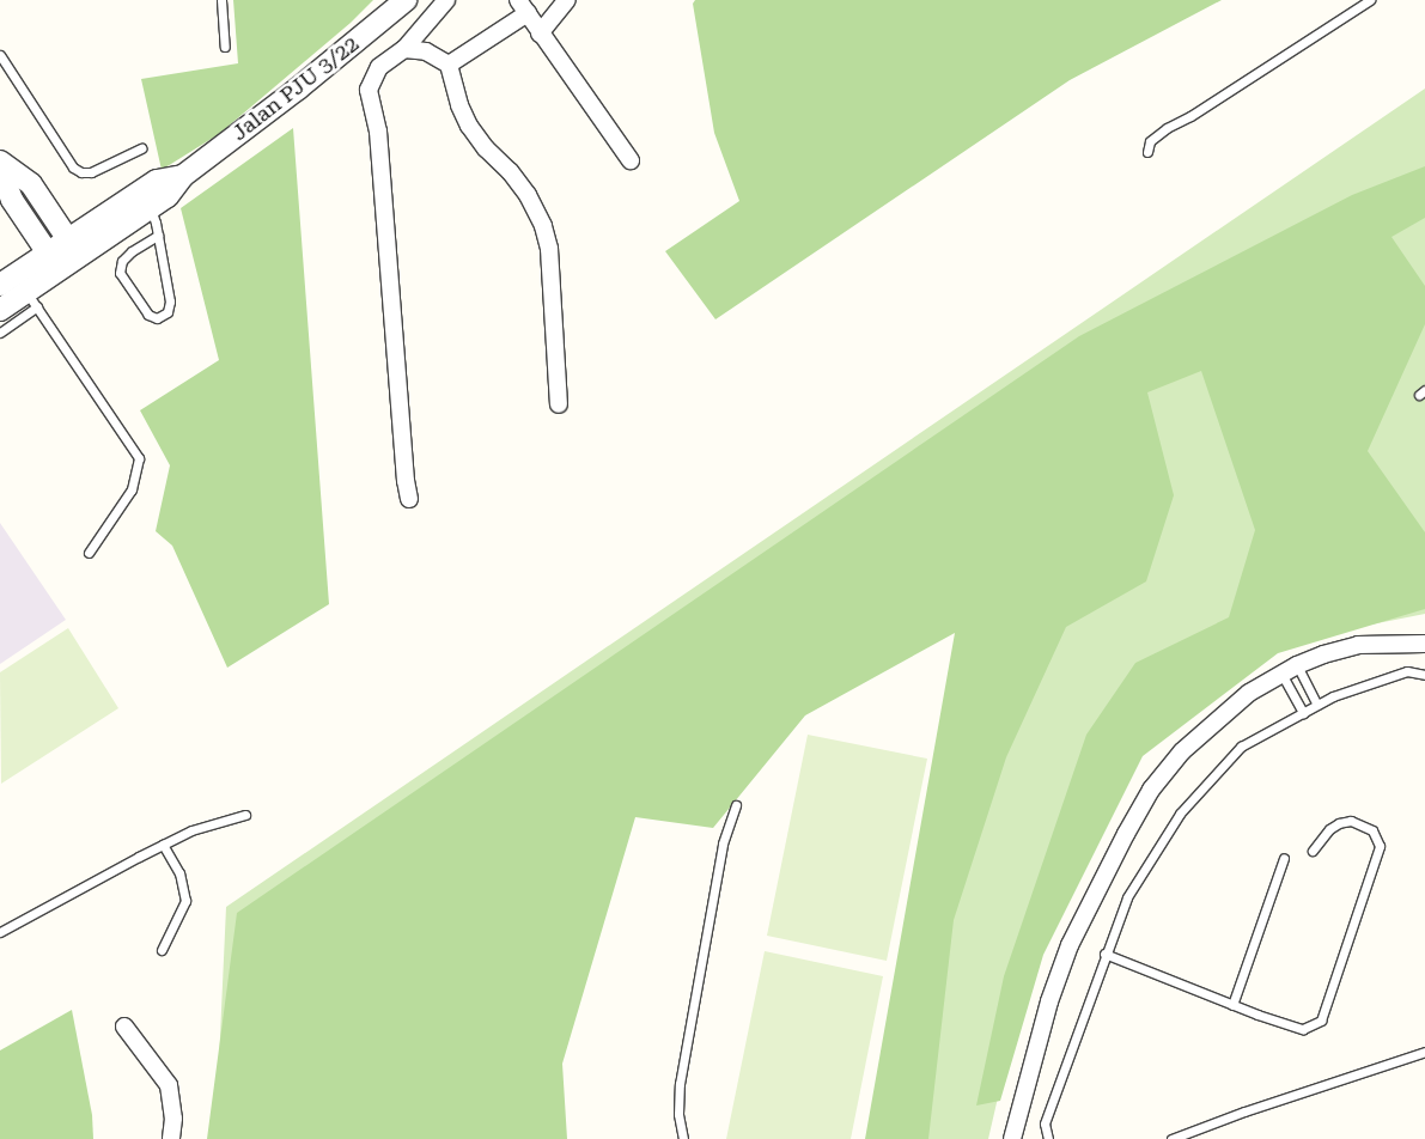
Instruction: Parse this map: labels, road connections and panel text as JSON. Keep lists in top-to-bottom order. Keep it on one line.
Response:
{"streets":{"street":["Jalan PJU 3/22"]}}
